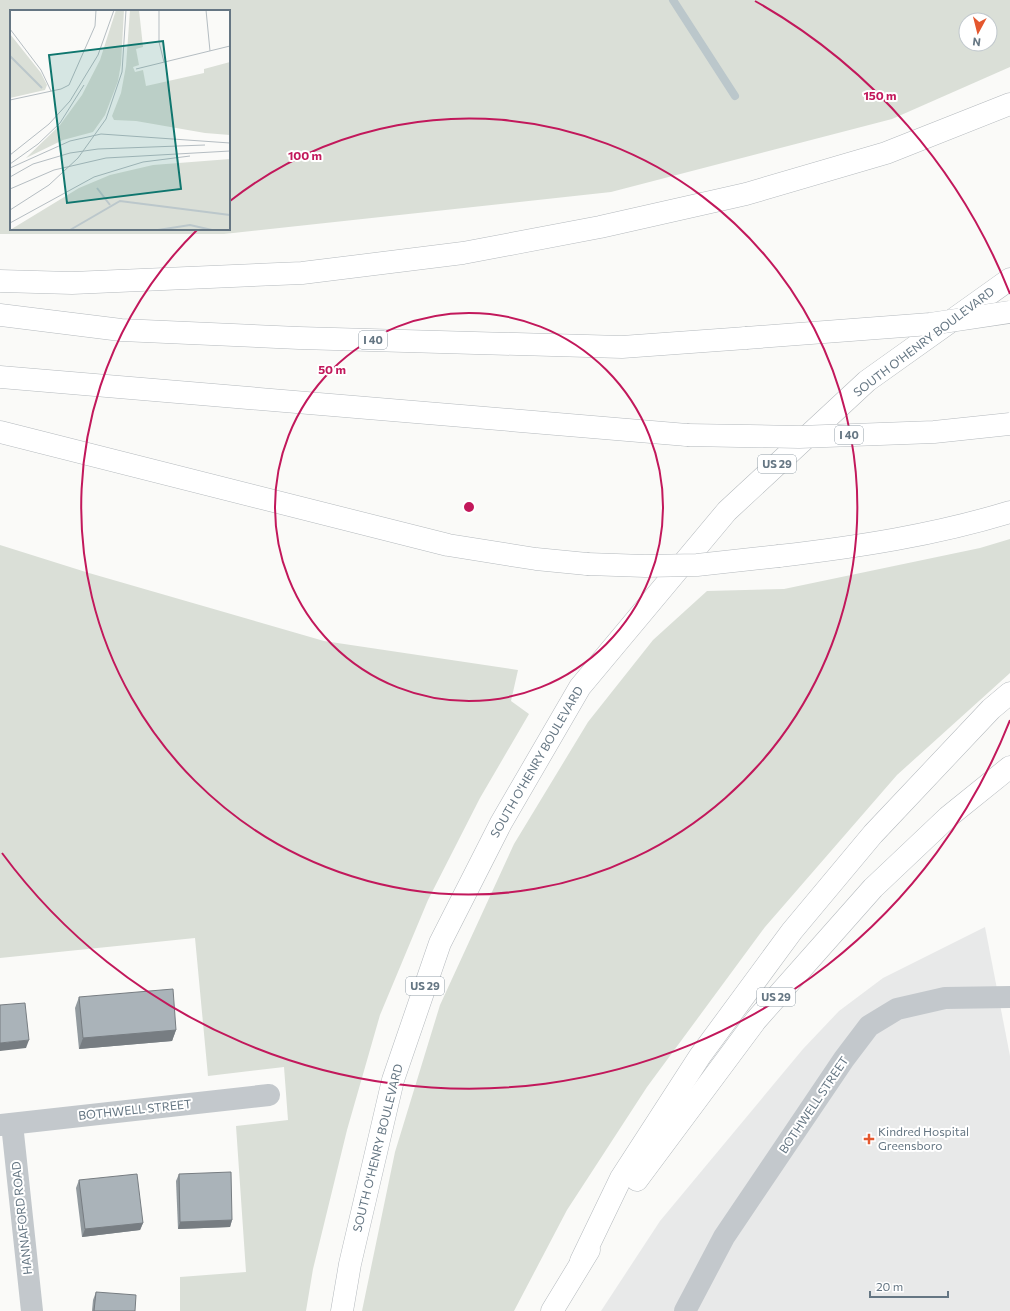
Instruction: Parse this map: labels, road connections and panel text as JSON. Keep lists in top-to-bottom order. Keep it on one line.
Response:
{"streets":{"highway":["I 40","SOUTH O'HENRY BOULEVARD","US 29"],"street":["BOTHWELL STREET","HANNAFORD ROAD"]},"crossings":[["BOTHWELL STREET","HANNAFORD ROAD"]],"places":{"health":["Kindred Hospital Greensboro"]},"scale_bar":"20 m","north":"bottom","rings":["150 m","100 m","50 m"]}
